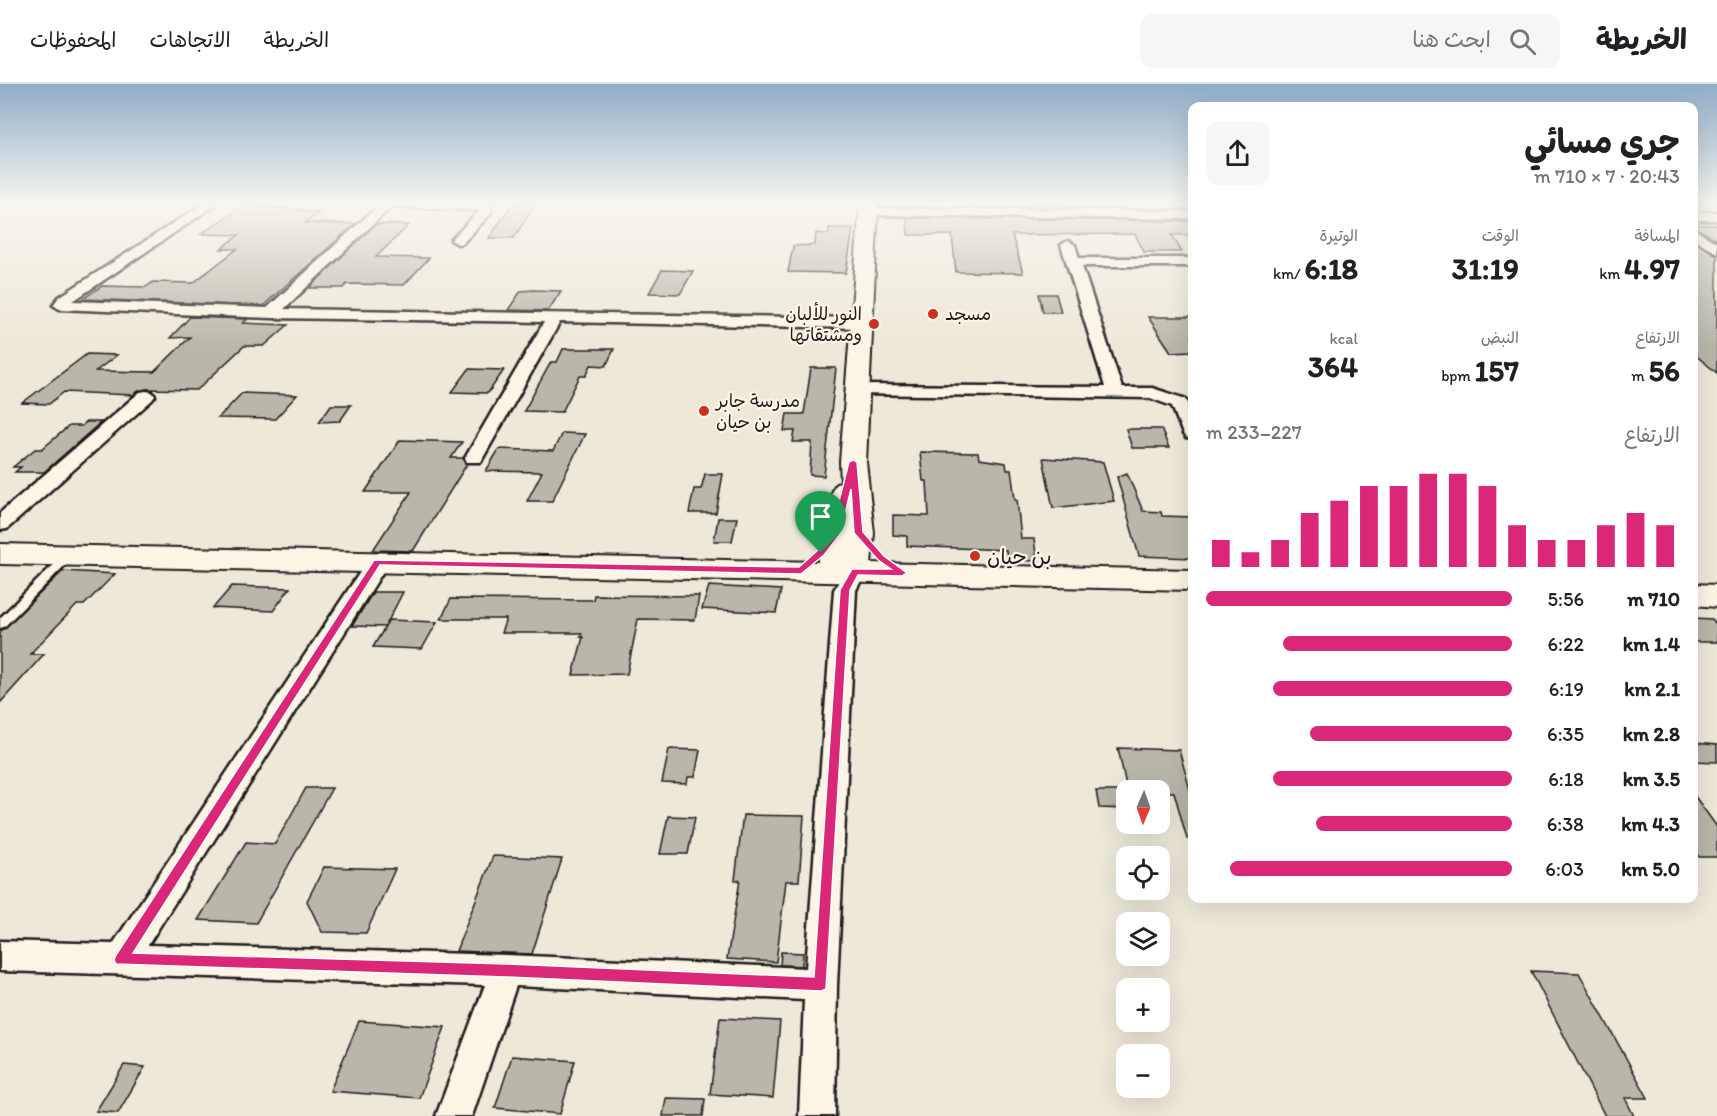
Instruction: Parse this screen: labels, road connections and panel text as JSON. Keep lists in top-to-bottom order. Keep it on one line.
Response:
{"places":["مسجد","النور للألبان ومشتقاتها","مدرسة جابر بن حيان","بن حيان"],"north":"bottom","page":{"header":"الخريطة","search":"ابحث هنا","nav":["الخريطة","الاتجاهات","المحفوظات"],"heading":["جري مسائي","20:43 · 7 × 710 m"],"stats":[["المسافة","4.97 km"],["الوقت","31:19"],["الوتيرة","6:18 /km"],["الارتفاع","56 m"],["النبض","157 bpm"],["kcal","364"]],"chart":["الارتفاع","227–233 m"],"list":[{"name":"710 m","note":"5:56"},{"name":"1.4 km","note":"6:22"},{"name":"2.1 km","note":"6:19"},{"name":"2.8 km","note":"6:35"},{"name":"3.5 km","note":"6:18"},{"name":"4.3 km","note":"6:38"},{"name":"5.0 km","note":"6:03"}],"map_buttons":["+","−"]}}
